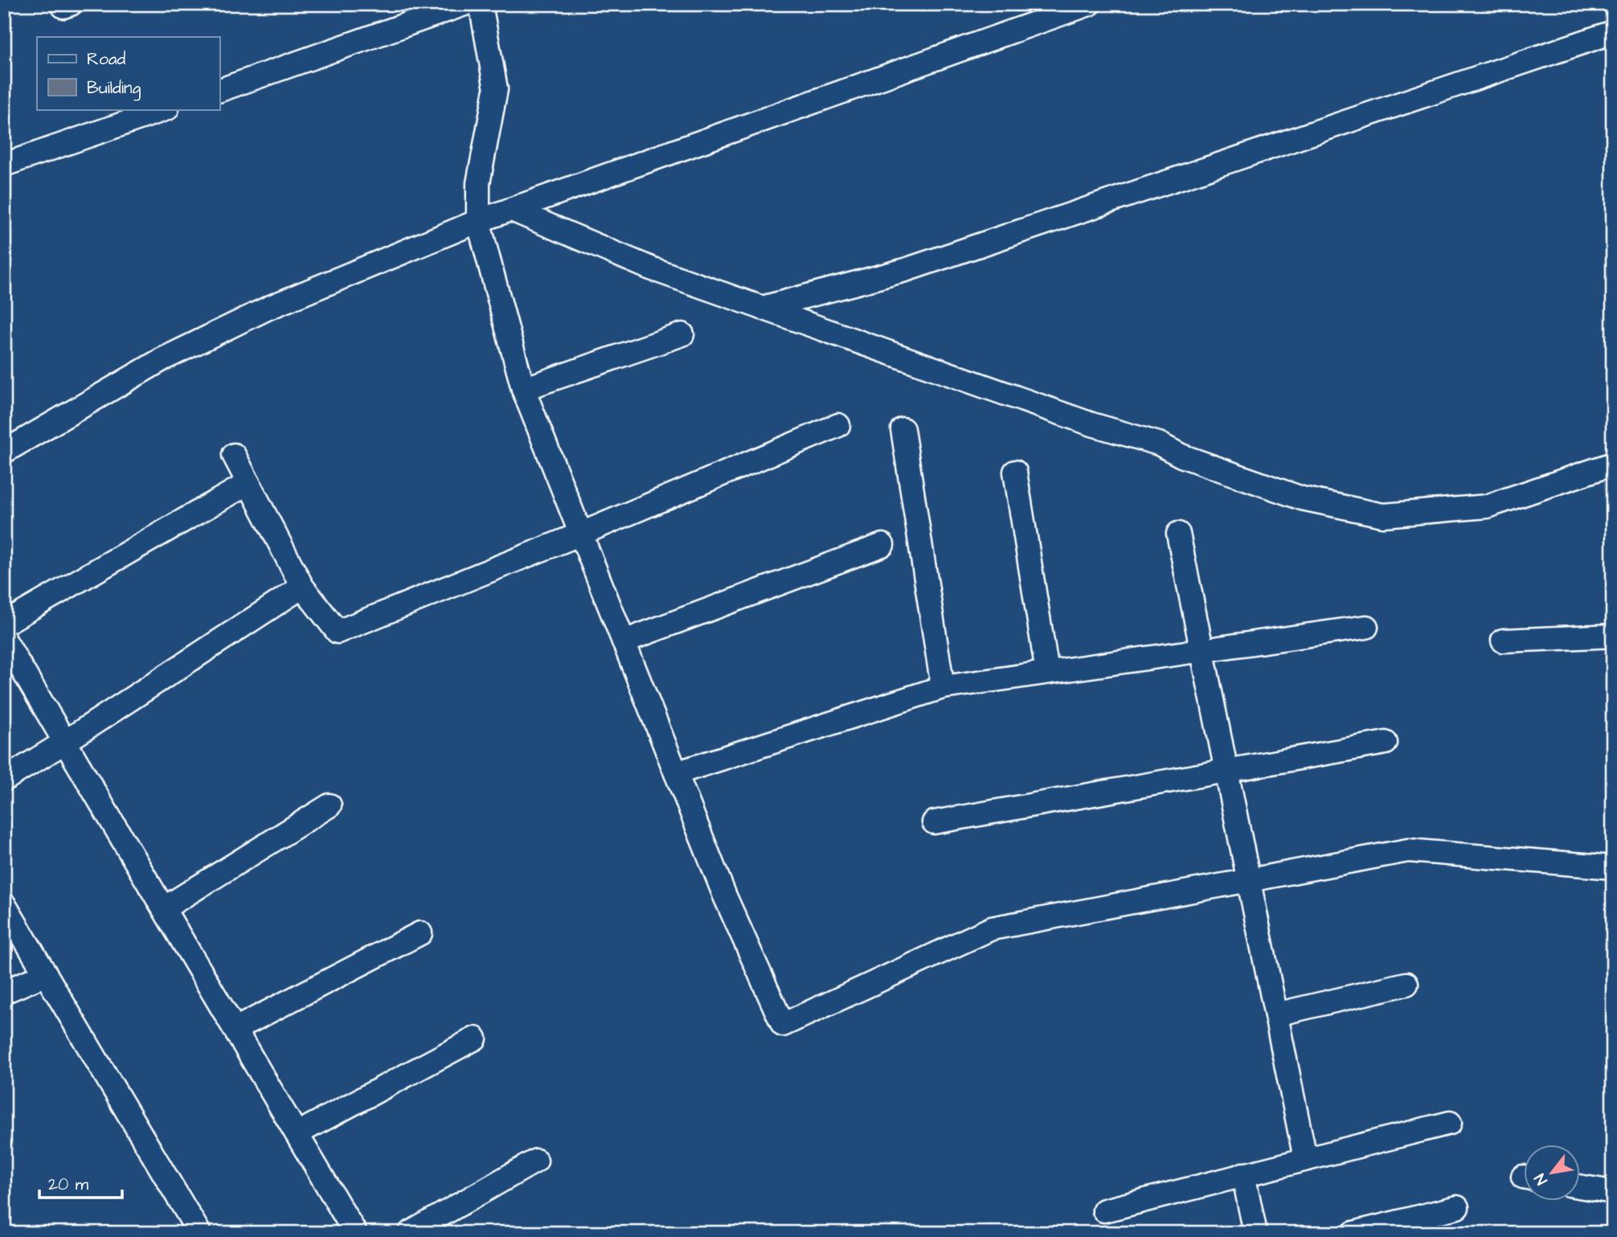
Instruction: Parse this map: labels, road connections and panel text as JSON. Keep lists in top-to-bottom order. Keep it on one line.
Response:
{"legend":["Road","Building"],"scale_bar":"20 m","north":"bottom left"}
